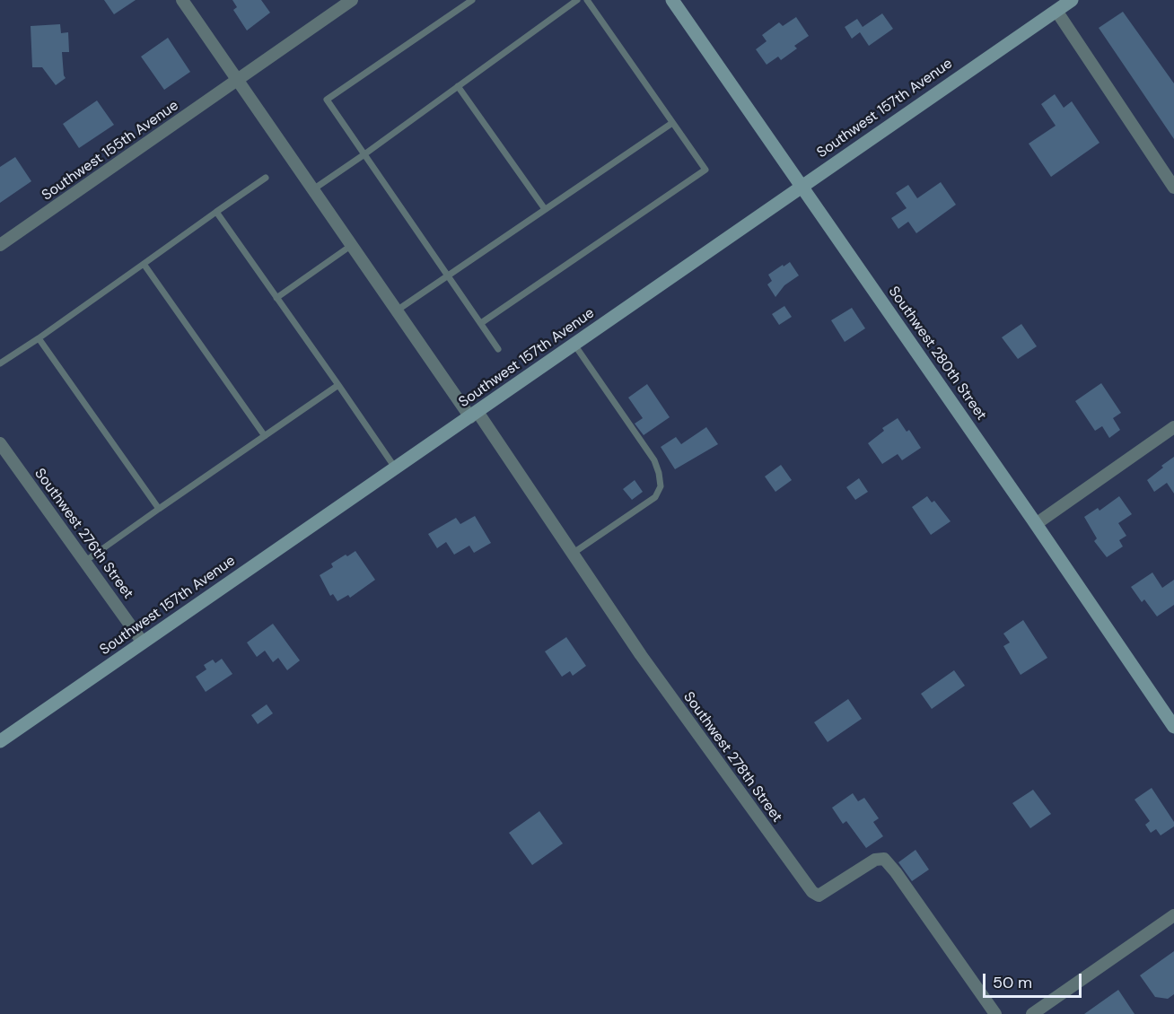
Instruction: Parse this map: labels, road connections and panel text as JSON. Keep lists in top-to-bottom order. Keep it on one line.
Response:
{"streets":{"street":["Southwest 157th Avenue","Southwest 155th Avenue","Southwest 280th Street","Southwest 276th Street","Southwest 278th Street"]},"crossings":[["Southwest 157th Avenue","Southwest 280th Street"],["Southwest 157th Avenue","Southwest 276th Street"],["Southwest 157th Avenue","Southwest 278th Street"],["Southwest 155th Avenue","Southwest 278th Street"]],"scale_bar":"50 m"}
